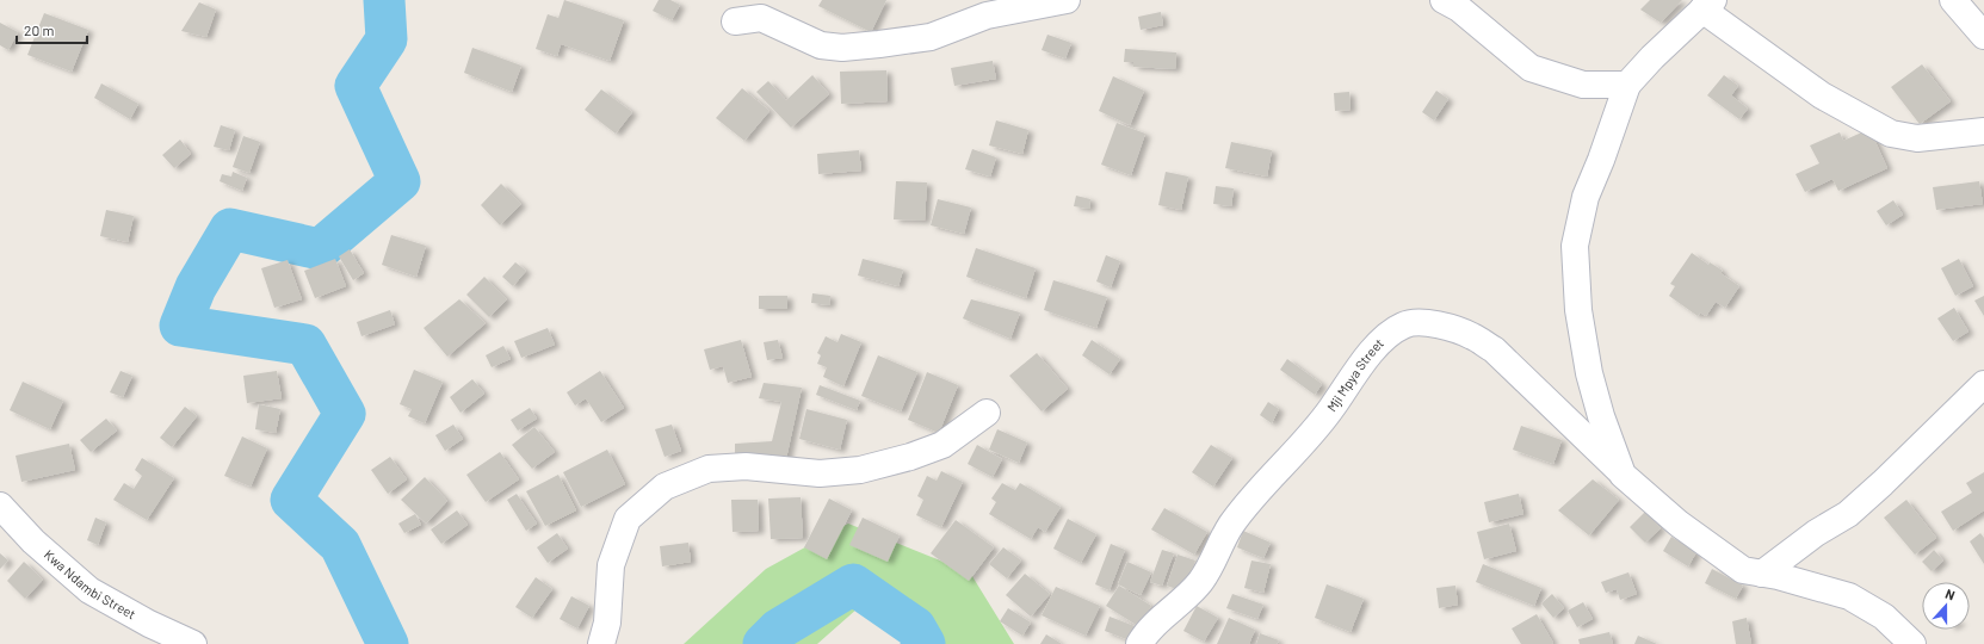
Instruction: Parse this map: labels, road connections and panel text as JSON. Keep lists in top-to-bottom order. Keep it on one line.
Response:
{"streets":{"street":["Mji Mpya Street","Kwa Ndambi Street"]},"scale_bar":"20 m","north":"top"}
